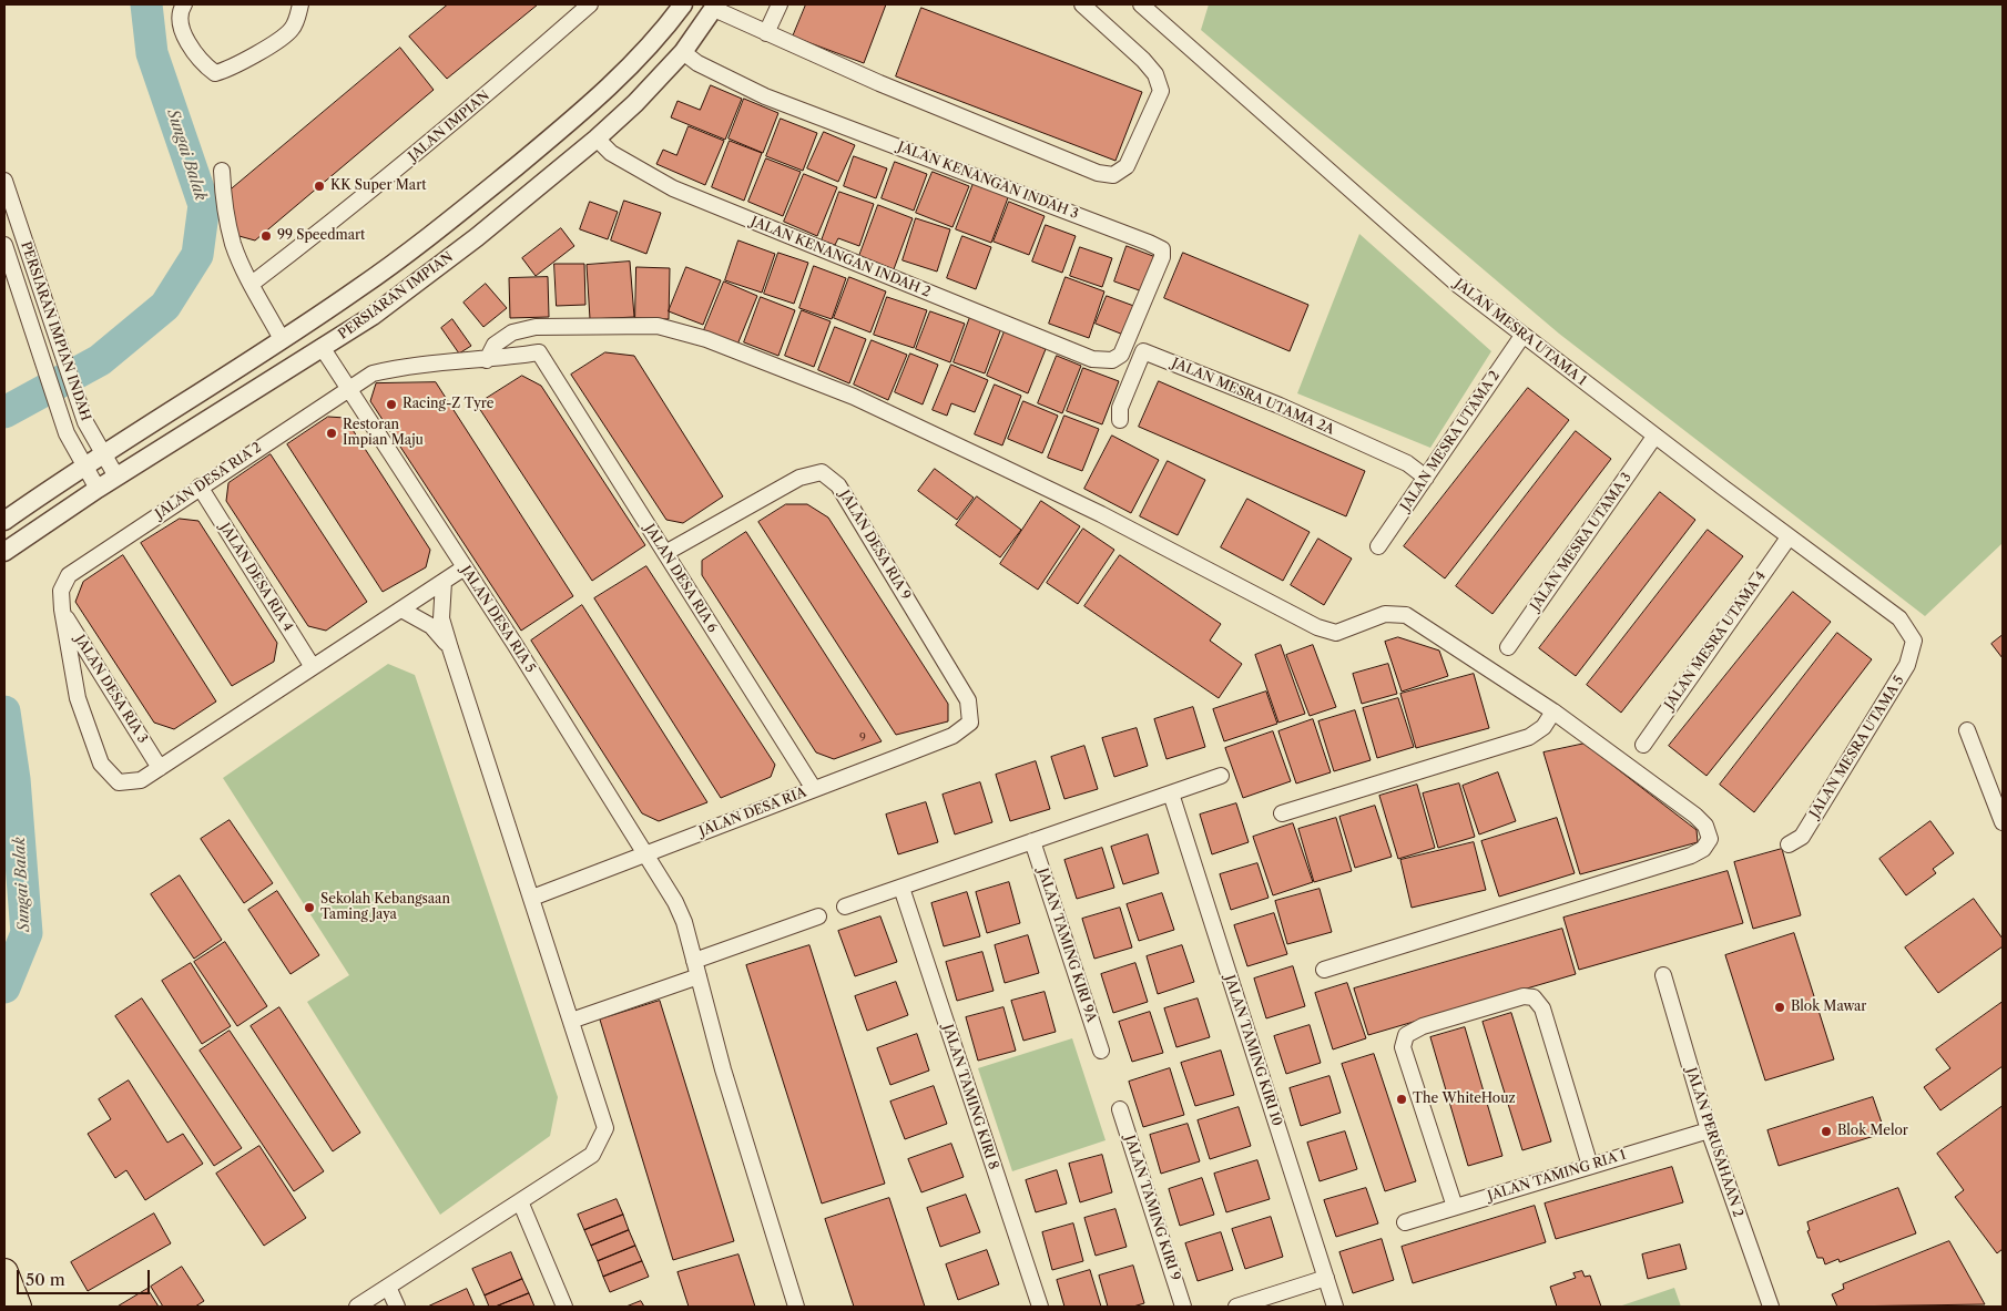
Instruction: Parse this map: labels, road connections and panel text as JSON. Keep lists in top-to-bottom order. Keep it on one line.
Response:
{"streets":{"street":["JALAN IMPIAN","JALAN KENANGAN INDAH 3","JALAN KENANGAN INDAH 2","PERSIARAN IMPIAN","PERSIARAN IMPIAN INDAH","JALAN MESRA UTAMA 1","JALAN MESRA UTAMA 2A","JALAN MESRA UTAMA 2","JALAN DESA RIA 2","JALAN MESRA UTAMA 3","JALAN DESA RIA 9","JALAN DESA RIA 4","JALAN DESA RIA 6","JALAN DESA RIA 5","JALAN MESRA UTAMA 4","JALAN DESA RIA 3","JALAN MESRA UTAMA 5","JALAN DESA RIA","JALAN TAMING KIRI 9A","JALAN TAMING KIRI 10","JALAN TAMING KIRI 8","JALAN PERUSAHAAN 2","JALAN TAMING RIA 1","JALAN TAMING KIRI 9"]},"crossings":[["JALAN KENANGAN INDAH 3","JALAN KENANGAN INDAH 2"],["JALAN KENANGAN INDAH 3","PERSIARAN IMPIAN"],["JALAN KENANGAN INDAH 2","PERSIARAN IMPIAN"],["PERSIARAN IMPIAN","PERSIARAN IMPIAN INDAH"],["PERSIARAN IMPIAN","JALAN DESA RIA 5"],["JALAN MESRA UTAMA 1","JALAN MESRA UTAMA 2"],["JALAN MESRA UTAMA 1","JALAN MESRA UTAMA 3"],["JALAN MESRA UTAMA 1","JALAN MESRA UTAMA 4"],["JALAN MESRA UTAMA 1","JALAN MESRA UTAMA 5"],["JALAN MESRA UTAMA 2A","JALAN MESRA UTAMA 2"],["JALAN DESA RIA 2","JALAN DESA RIA 4"],["JALAN DESA RIA 2","JALAN DESA RIA 6"],["JALAN DESA RIA 2","JALAN DESA RIA 5"],["JALAN DESA RIA 2","JALAN DESA RIA 3"],["JALAN DESA RIA 9","JALAN DESA RIA 6"],["JALAN DESA RIA 9","JALAN DESA RIA"],["JALAN DESA RIA 6","JALAN DESA RIA"],["JALAN DESA RIA 5","JALAN DESA RIA"],["JALAN PERUSAHAAN 2","JALAN TAMING RIA 1"]],"water":["Sungai Balak"],"places":["KK Super Mart","99 Speedmart","Racing-Z Tyre","Restoran Impian Maju","Sekolah Kebangsaan Taming Jaya","Blok Mawar","The WhiteHouz","Blok Melor"],"house_numbers":["9"],"scale_bar":"50 m"}
